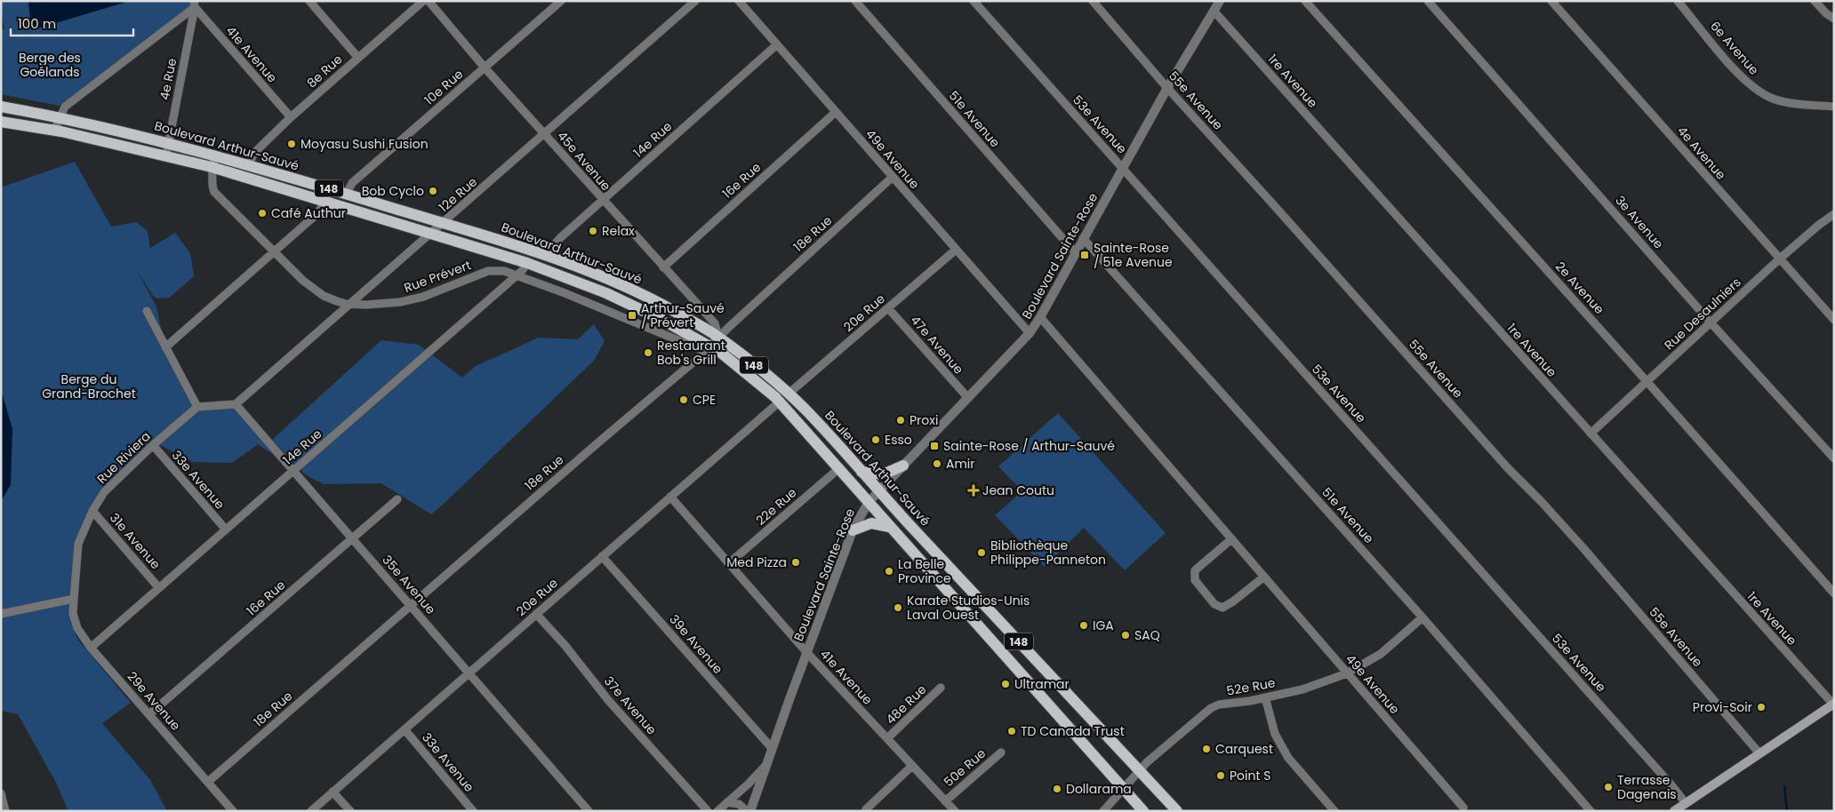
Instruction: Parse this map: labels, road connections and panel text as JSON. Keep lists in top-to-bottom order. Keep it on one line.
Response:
{"streets":{"main road":["Boulevard Arthur-Sauvé","148"],"street":["6e Avenue","41e Avenue","8e Rue","4e Rue","1re Avenue","10e Rue","55e Avenue","51e Avenue","53e Avenue","14e Rue","4e Avenue","49e Avenue","45e Avenue","16e Rue","12e Rue","3e Avenue","18e Rue","Boulevard Sainte-Rose","Rue Prévert","2e Avenue","20e Rue","Rue Desaulniers","47e Avenue","Rue Riviera","33e Avenue","22e Rue","31e Avenue","35e Avenue","39e Avenue","52e Rue","29e Avenue","48e Rue","37e Avenue","50e Rue"]},"crossings":[["41e Avenue","8e Rue"],["41e Avenue","4e Rue"],["41e Avenue","Boulevard Sainte-Rose"],["41e Avenue","20e Rue"],["41e Avenue","22e Rue"],["41e Avenue","48e Rue"],["41e Avenue","50e Rue"],["8e Rue","Boulevard Arthur-Sauvé"],["4e Rue","Boulevard Arthur-Sauvé"],["1re Avenue","Boulevard Sainte-Rose"],["1re Avenue","Rue Desaulniers"],["10e Rue","Boulevard Arthur-Sauvé"],["10e Rue","45e Avenue"],["55e Avenue","Boulevard Sainte-Rose"],["51e Avenue","Boulevard Sainte-Rose"],["51e Avenue","52e Rue"],["53e Avenue","Boulevard Sainte-Rose"],["14e Rue","Boulevard Arthur-Sauvé"],["14e Rue","49e Avenue"],["14e Rue","45e Avenue"],["14e Rue","Rue Prévert"],["14e Rue","33e Avenue"],["14e Rue","31e Avenue"],["14e Rue","35e Avenue"],["14e Rue","29e Avenue"],["Boulevard Arthur-Sauvé","45e Avenue"],["Boulevard Arthur-Sauvé","12e Rue"],["Boulevard Arthur-Sauvé","18e Rue"],["Boulevard Arthur-Sauvé","Boulevard Sainte-Rose"],["Boulevard Arthur-Sauvé","Rue Prévert"],["Boulevard Arthur-Sauvé","20e Rue"],["Boulevard Arthur-Sauvé","22e Rue"],["Boulevard Arthur-Sauvé","52e Rue"],["4e Avenue","Rue Desaulniers"],["49e Avenue","16e Rue"],["49e Avenue","18e Rue"],["49e Avenue","Boulevard Sainte-Rose"],["49e Avenue","20e Rue"],["49e Avenue","52e Rue"],["45e Avenue","16e Rue"],["45e Avenue","12e Rue"],["45e Avenue","18e Rue"],["16e Rue","35e Avenue"],["16e Rue","29e Avenue"],["12e Rue","Rue Prévert"],["12e Rue","35e Avenue"],["3e Avenue","Rue Desaulniers"],["18e Rue","Rue Prévert"],["18e Rue","35e Avenue"],["18e Rue","29e Avenue"],["Boulevard Sainte-Rose","47e Avenue"],["Boulevard Sainte-Rose","39e Avenue"],["2e Avenue","Rue Desaulniers"],["20e Rue","47e Avenue"],["20e Rue","33e Avenue"],["20e Rue","35e Avenue"],["20e Rue","39e Avenue"],["20e Rue","37e Avenue"],["Rue Riviera","33e Avenue"],["Rue Riviera","31e Avenue"],["Rue Riviera","29e Avenue"]],"parks":["Berge des Goélands","Berge du Grand-Brochet"],"places":{"other":["Moyasu Sushi Fusion","Bob Cyclo","Café Authur","Relax","Restaurant Bob's Grill","CPE","Proxi","Esso","Amir","Bibliothèque Philippe-Panneton","Med Pizza","La Belle Province","Karate Studios-Unis Laval Ouest","IGA","SAQ","Ultramar","Provi-Soir","TD Canada Trust","Carquest","Point S","Terrasse Dagenais","Dollarama"],"transit":["Sainte-Rose / 51e Avenue","Arthur-Sauvé / Prévert","Sainte-Rose / Arthur-Sauvé"],"health":["Jean Coutu"]},"scale_bar":"100 m"}
